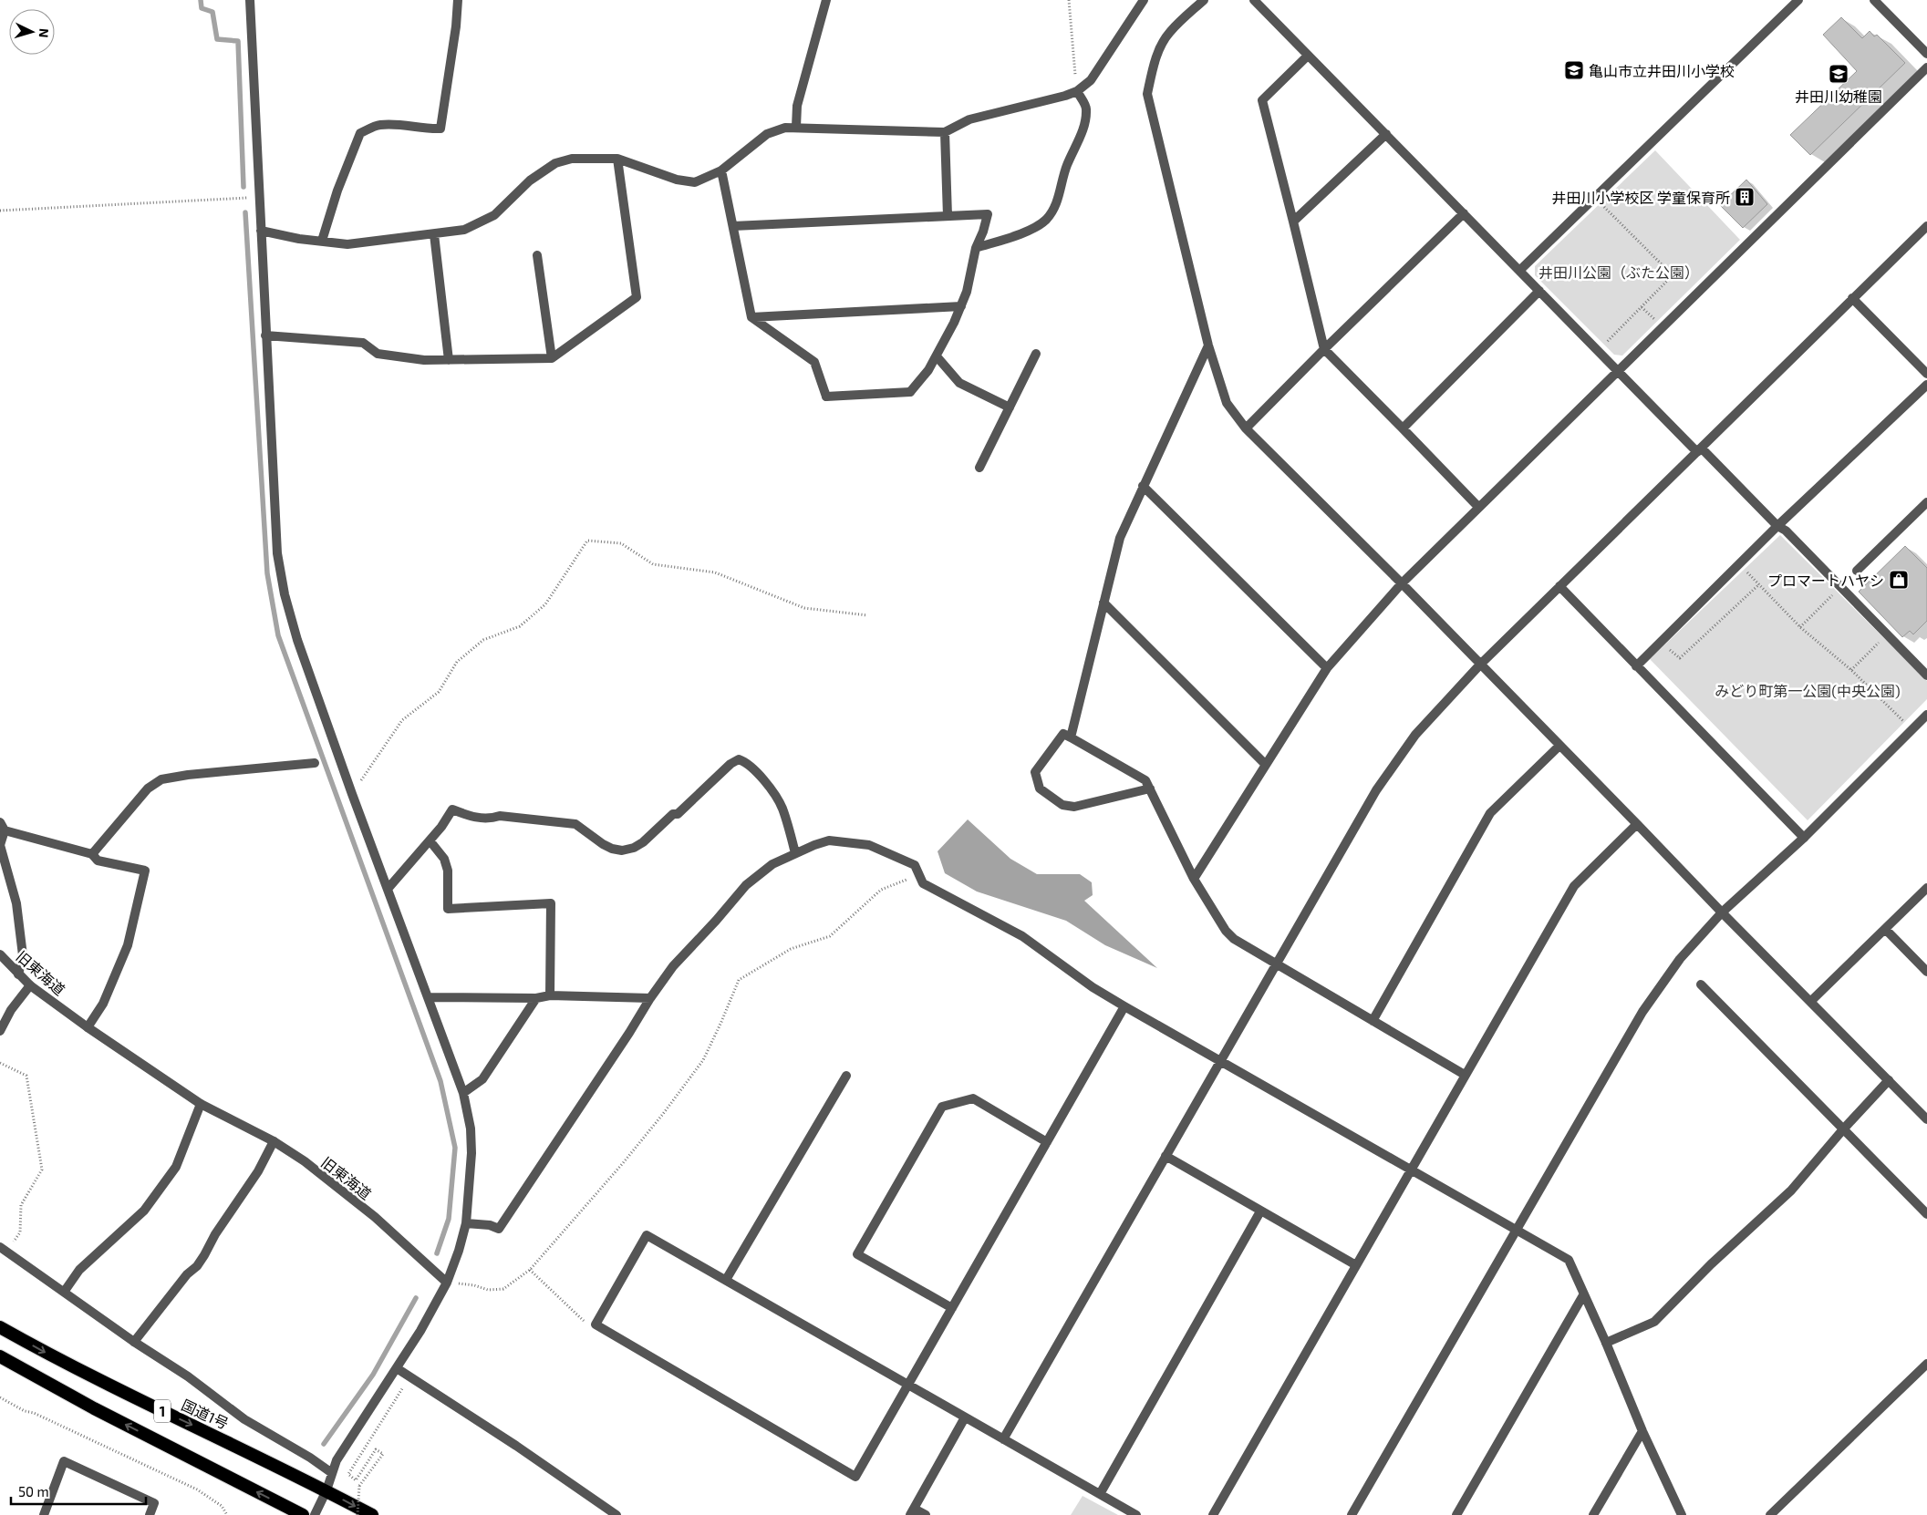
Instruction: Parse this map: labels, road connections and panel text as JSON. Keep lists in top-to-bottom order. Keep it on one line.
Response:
{"streets":{"highway":["1","国道1号"],"street":["旧東海道"]},"parks":["井田川公園（ぶた公園）","みどり町第一公園(中央公園)"],"places":{"school or university":["亀山市立井田川小学校","井田川幼稚園"],"building":["井田川小学校区 学童保育所"],"shop":["プロマートハヤシ"]},"scale_bar":"50 m","north":"right"}
